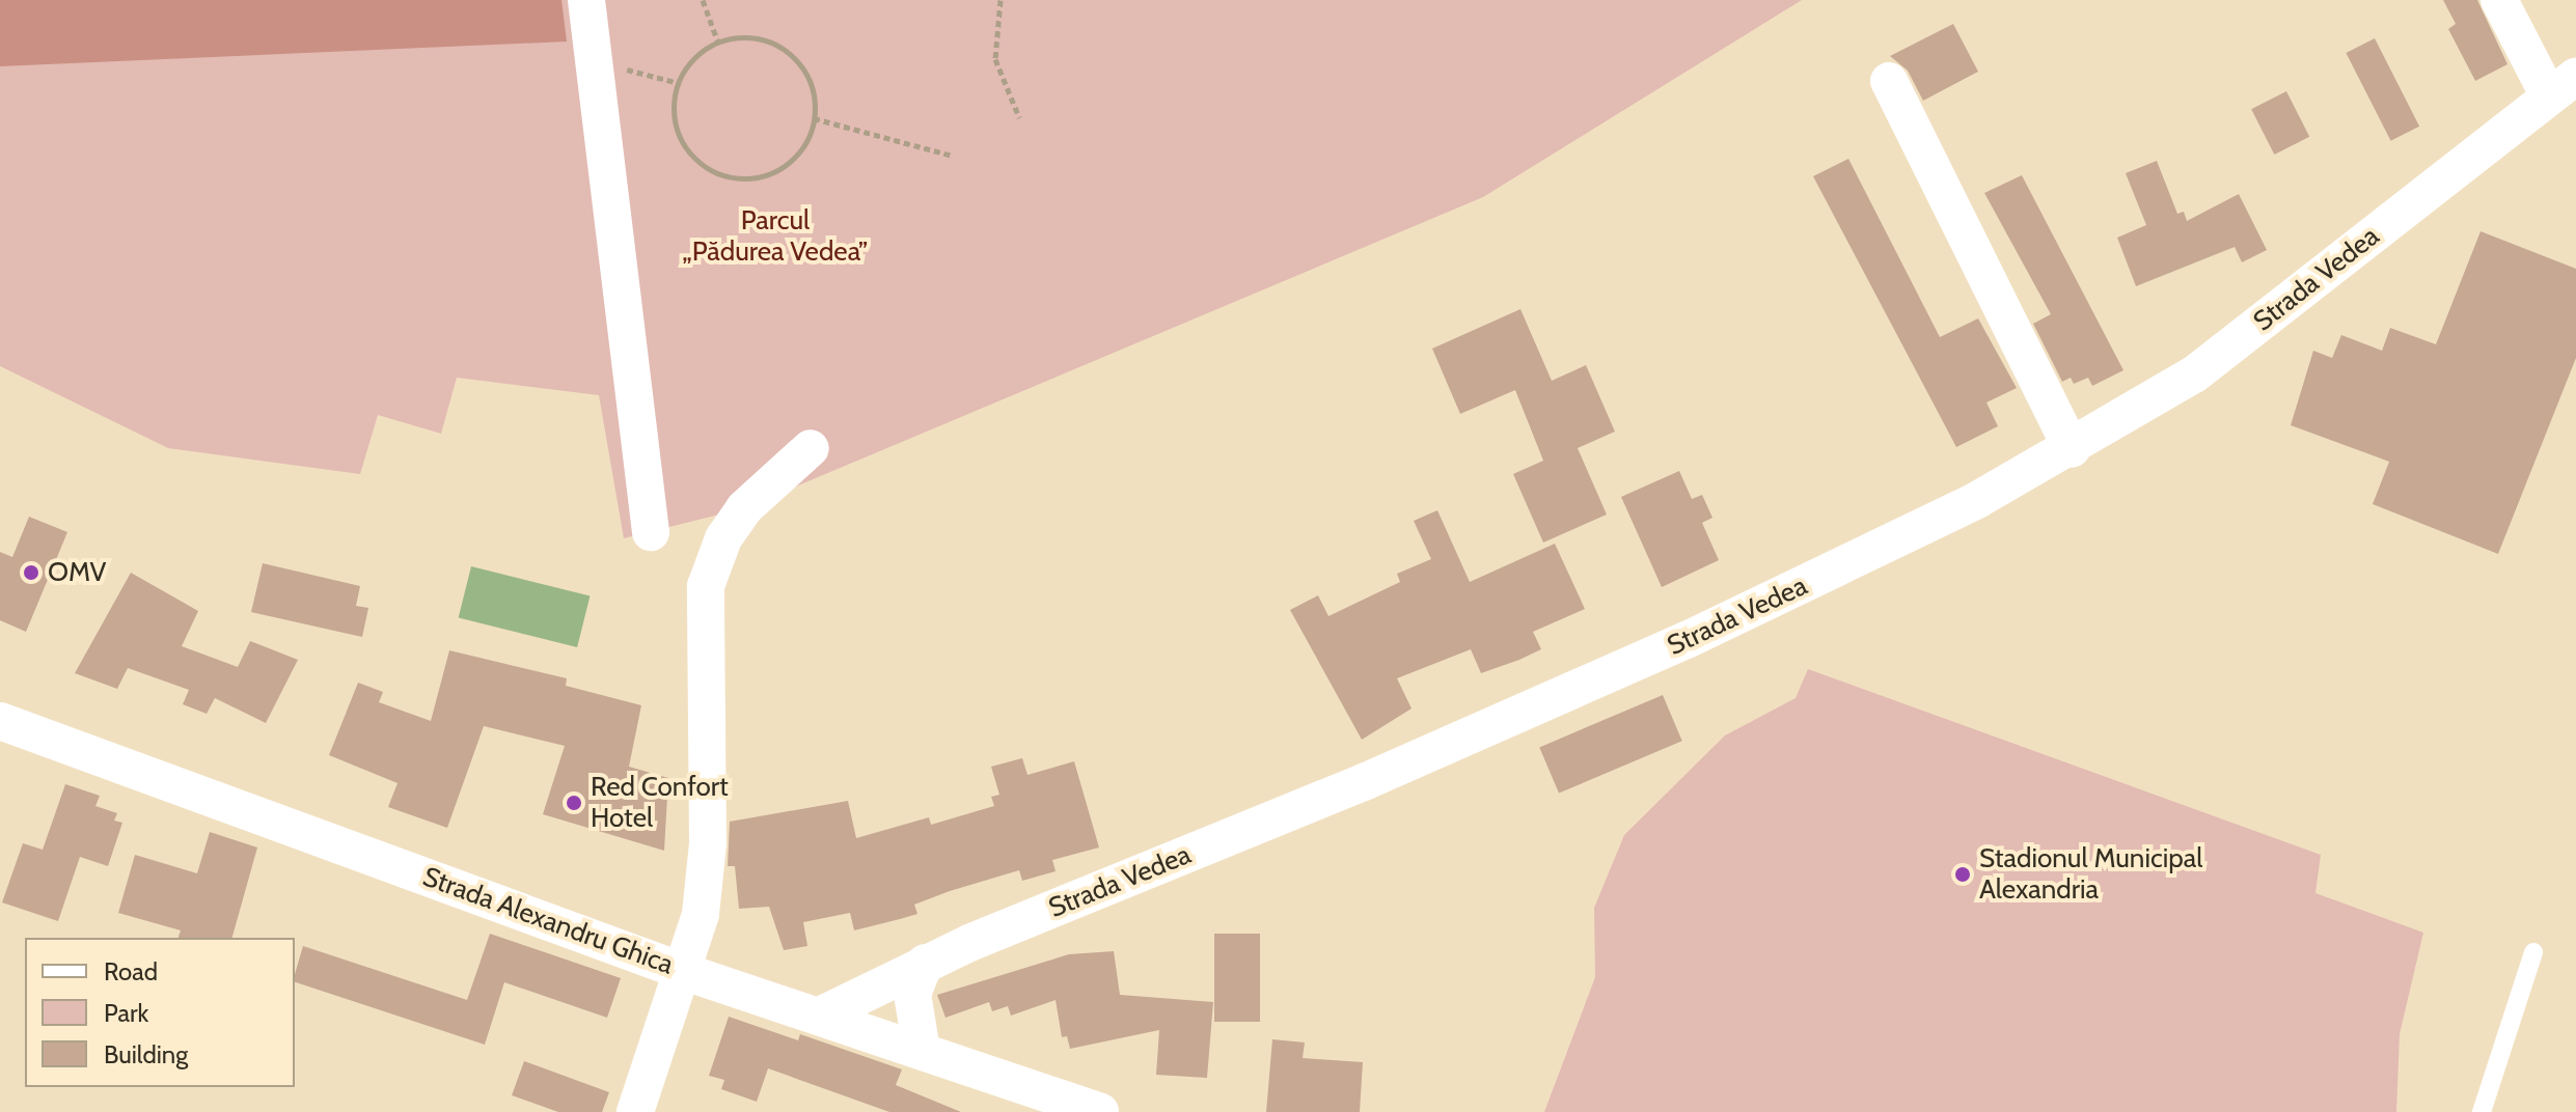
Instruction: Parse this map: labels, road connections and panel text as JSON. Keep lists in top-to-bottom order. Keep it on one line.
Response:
{"streets":{"street":["Strada Vedea","Strada Alexandru Ghica"]},"crossings":[["Strada Vedea","Strada Alexandru Ghica"]],"parks":["Parcul „Pădurea Vedea”"],"places":["OMV","Red Confort Hotel","Stadionul Municipal Alexandria"],"legend":["Road","Park","Building"]}
